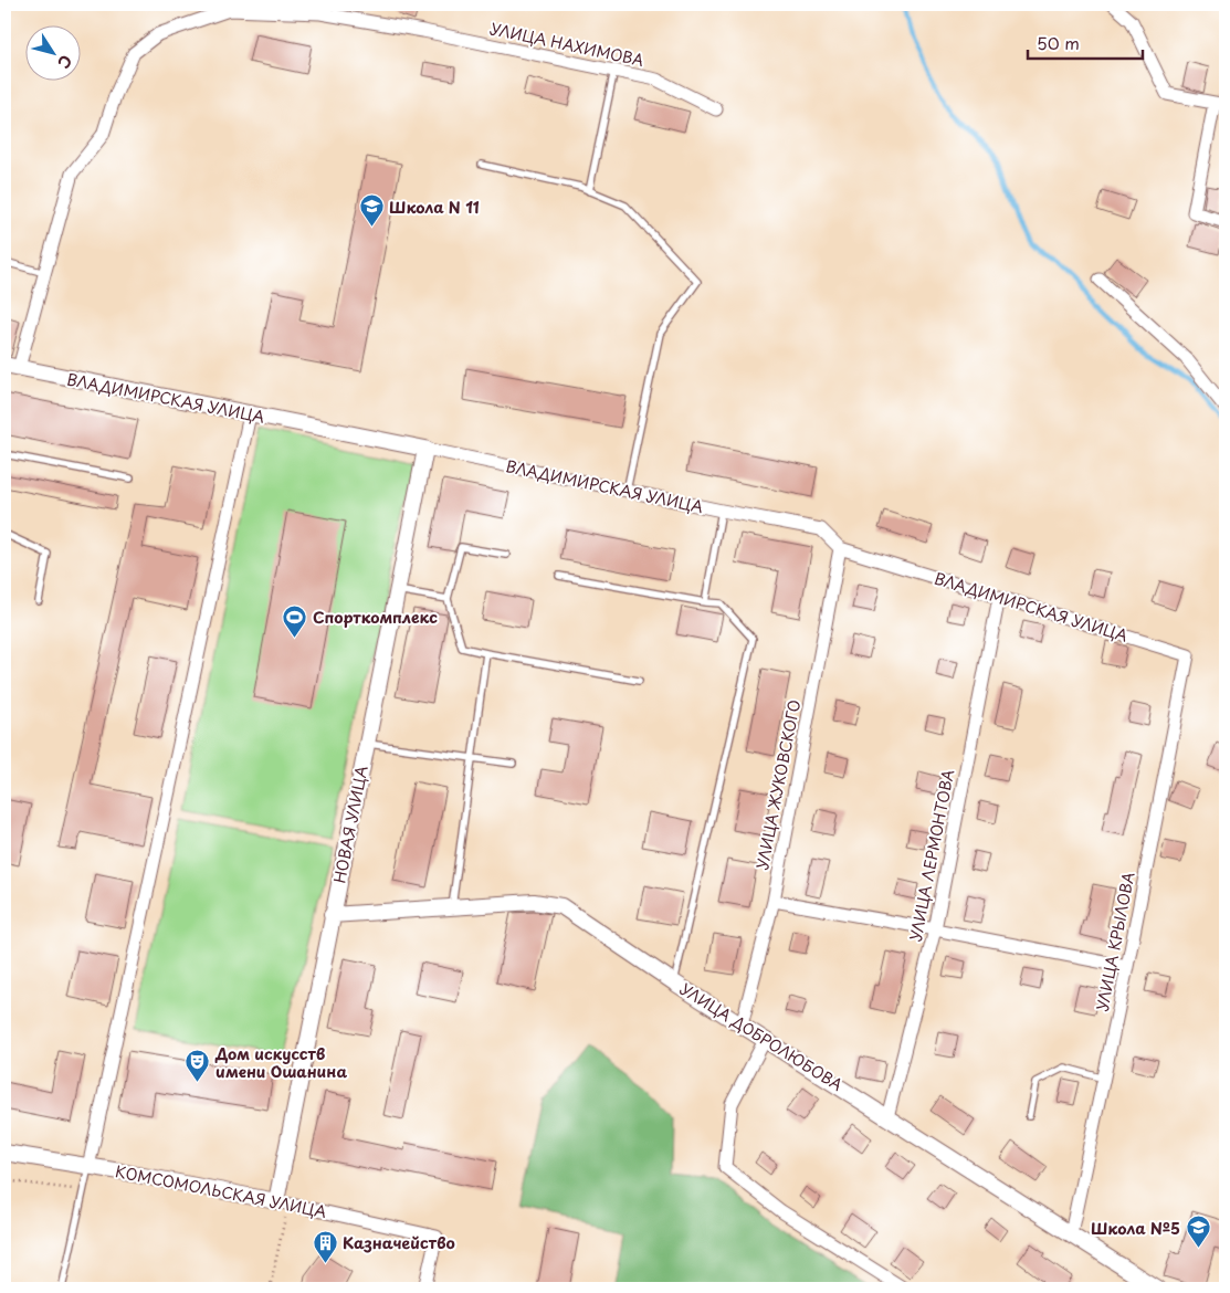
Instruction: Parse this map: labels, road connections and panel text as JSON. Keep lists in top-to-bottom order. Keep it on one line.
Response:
{"streets":{"street":["УЛИЦА НАХИМОВА","ВЛАДИМИРСКАЯ УЛИЦА","УЛИЦА ЖУКОВСКОГО","НОВАЯ УЛИЦА","УЛИЦА ЛЕРМОНТОВА","УЛИЦА КРЫЛОВА","УЛИЦА ДОБРОЛЮБОВА","КОМСОМОЛЬСКАЯ УЛИЦА"]},"crossings":[["УЛИЦА НАХИМОВА","ВЛАДИМИРСКАЯ УЛИЦА"],["ВЛАДИМИРСКАЯ УЛИЦА","УЛИЦА ЖУКОВСКОГО"],["ВЛАДИМИРСКАЯ УЛИЦА","НОВАЯ УЛИЦА"],["ВЛАДИМИРСКАЯ УЛИЦА","УЛИЦА ЛЕРМОНТОВА"],["ВЛАДИМИРСКАЯ УЛИЦА","УЛИЦА КРЫЛОВА"],["УЛИЦА ЖУКОВСКОГО","УЛИЦА ДОБРОЛЮБОВА"],["НОВАЯ УЛИЦА","УЛИЦА ДОБРОЛЮБОВА"],["НОВАЯ УЛИЦА","КОМСОМОЛЬСКАЯ УЛИЦА"],["УЛИЦА ЛЕРМОНТОВА","УЛИЦА ДОБРОЛЮБОВА"],["УЛИЦА КРЫЛОВА","УЛИЦА ДОБРОЛЮБОВА"]],"places":{"school or university":["Школа N 11","Школа №5"],"sports":["Спорткомплекс"],"theatre":["Дом искусств имени Ошанина"],"building":["Казначейство"]},"scale_bar":"50 m","north":"bottom right"}
